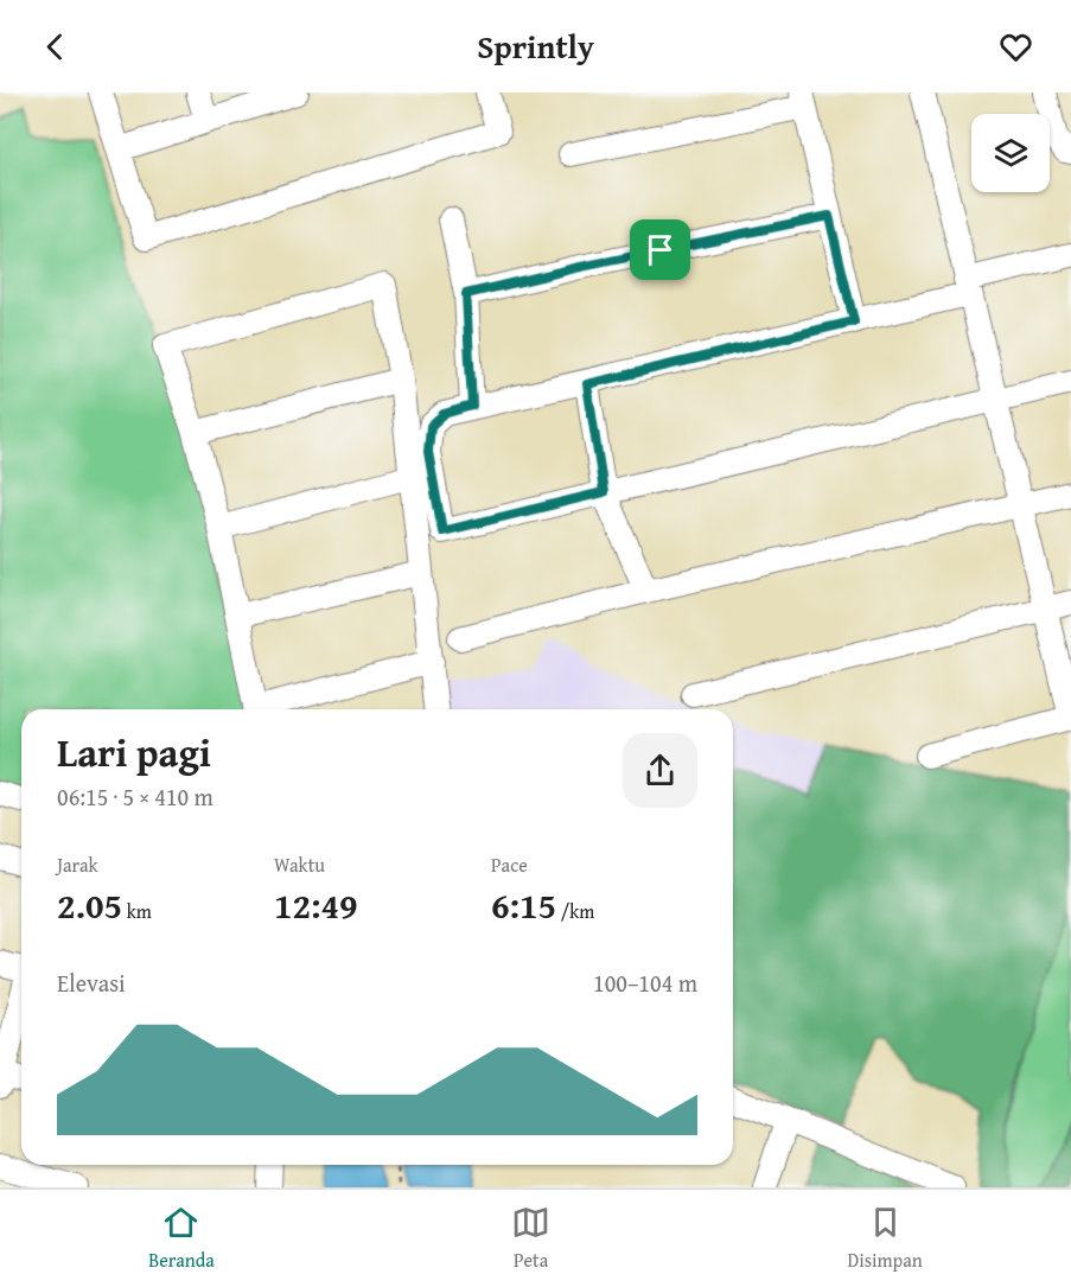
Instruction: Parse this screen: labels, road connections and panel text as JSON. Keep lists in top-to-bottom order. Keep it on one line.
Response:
{"page":{"header":"Sprintly","heading":["Lari pagi","06:15 · 5 × 410 m"],"stats":[["Jarak","2.05 km"],["Waktu","12:49"],["Pace","6:15 /km"]],"chart":["Elevasi","100–104 m"],"tabs":["Beranda","Peta","Disimpan"]}}
